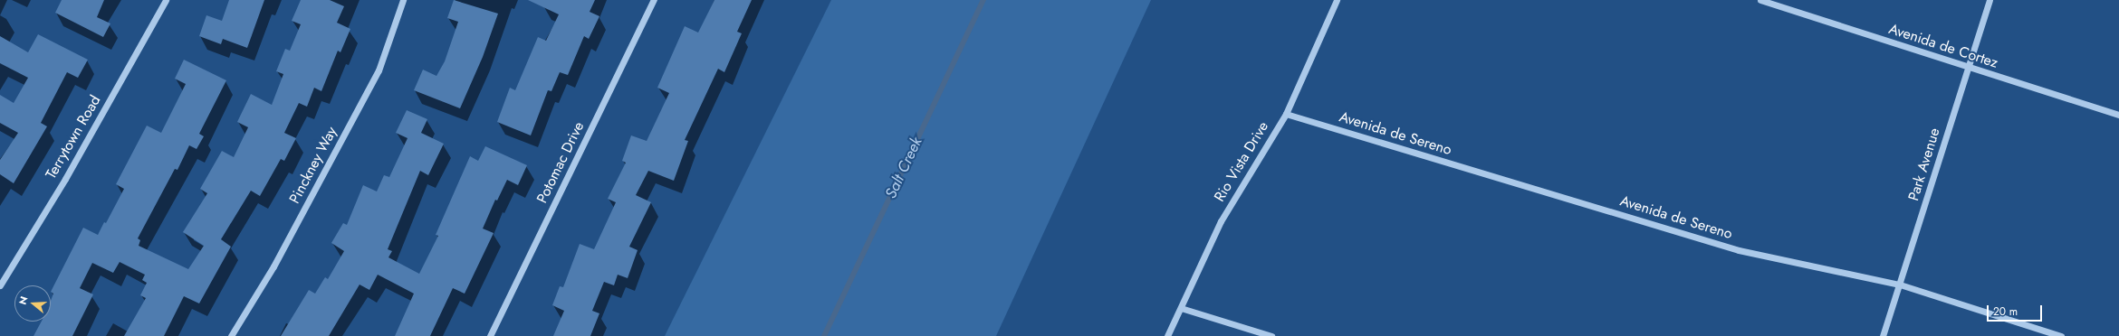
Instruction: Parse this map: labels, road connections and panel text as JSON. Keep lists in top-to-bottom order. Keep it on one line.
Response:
{"streets":{"street":["Avenida de Cortez","Avenida de Sereno","Terrytown Road","Rio Vista Drive","Potomac Drive","Park Avenue","Pinckney Way"]},"crossings":[["Avenida de Cortez","Park Avenue"],["Avenida de Sereno","Rio Vista Drive"],["Avenida de Sereno","Park Avenue"]],"water":["Salt Creek"],"scale_bar":"20 m","north":"left"}
